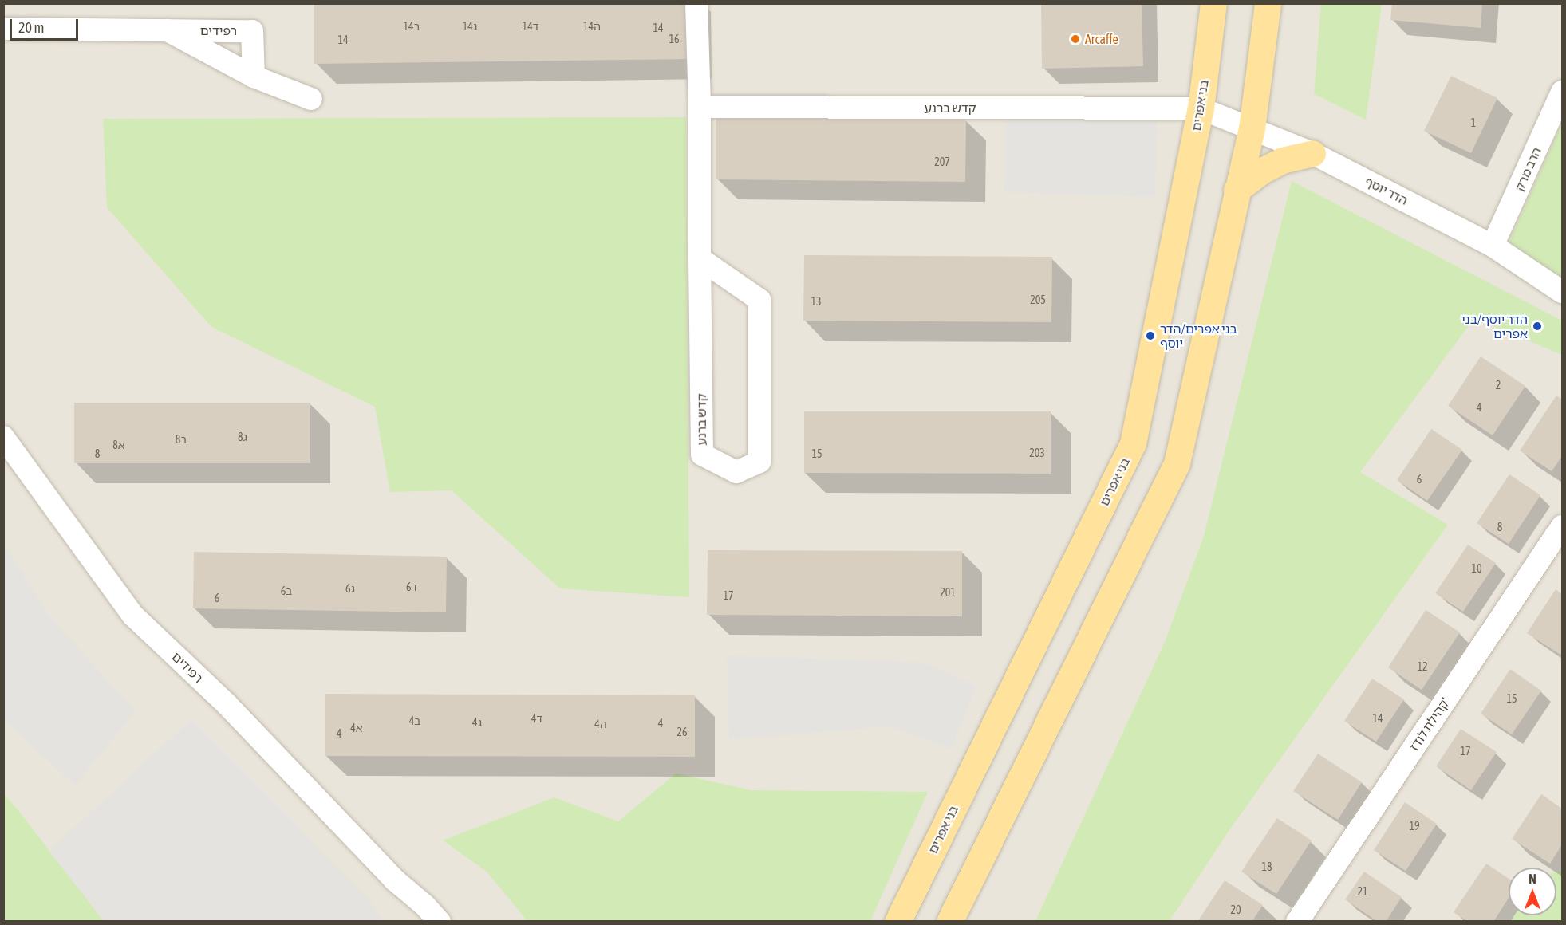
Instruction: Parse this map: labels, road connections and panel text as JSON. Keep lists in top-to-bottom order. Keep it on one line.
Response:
{"streets":{"main road":["בני אפרים"],"street":["רפידים","קדש ברנע","הרב מרק","הדר יוסף","קהילת לודז'"]},"crossings":[["בני אפרים","קדש ברנע"],["בני אפרים","הדר יוסף"],["קדש ברנע","הדר יוסף"],["הרב מרק","הדר יוסף"]],"places":["Arcaffe","הדר יוסף/בני אפרים","בני אפרים/הדר יוסף"],"house_numbers":["14ב","14ג","14ד","14ה","14","16","14","1","207","205","13","2","4","8ג","8ב","8א","203","8","15","6","8","10","6ד","6ג","6ב","201","17","6","12","15","4ד","14","4ב","4ג","4","4ה","4א","26","4","17","19","18","21","20"],"scale_bar":"20 m","north":"top"}
